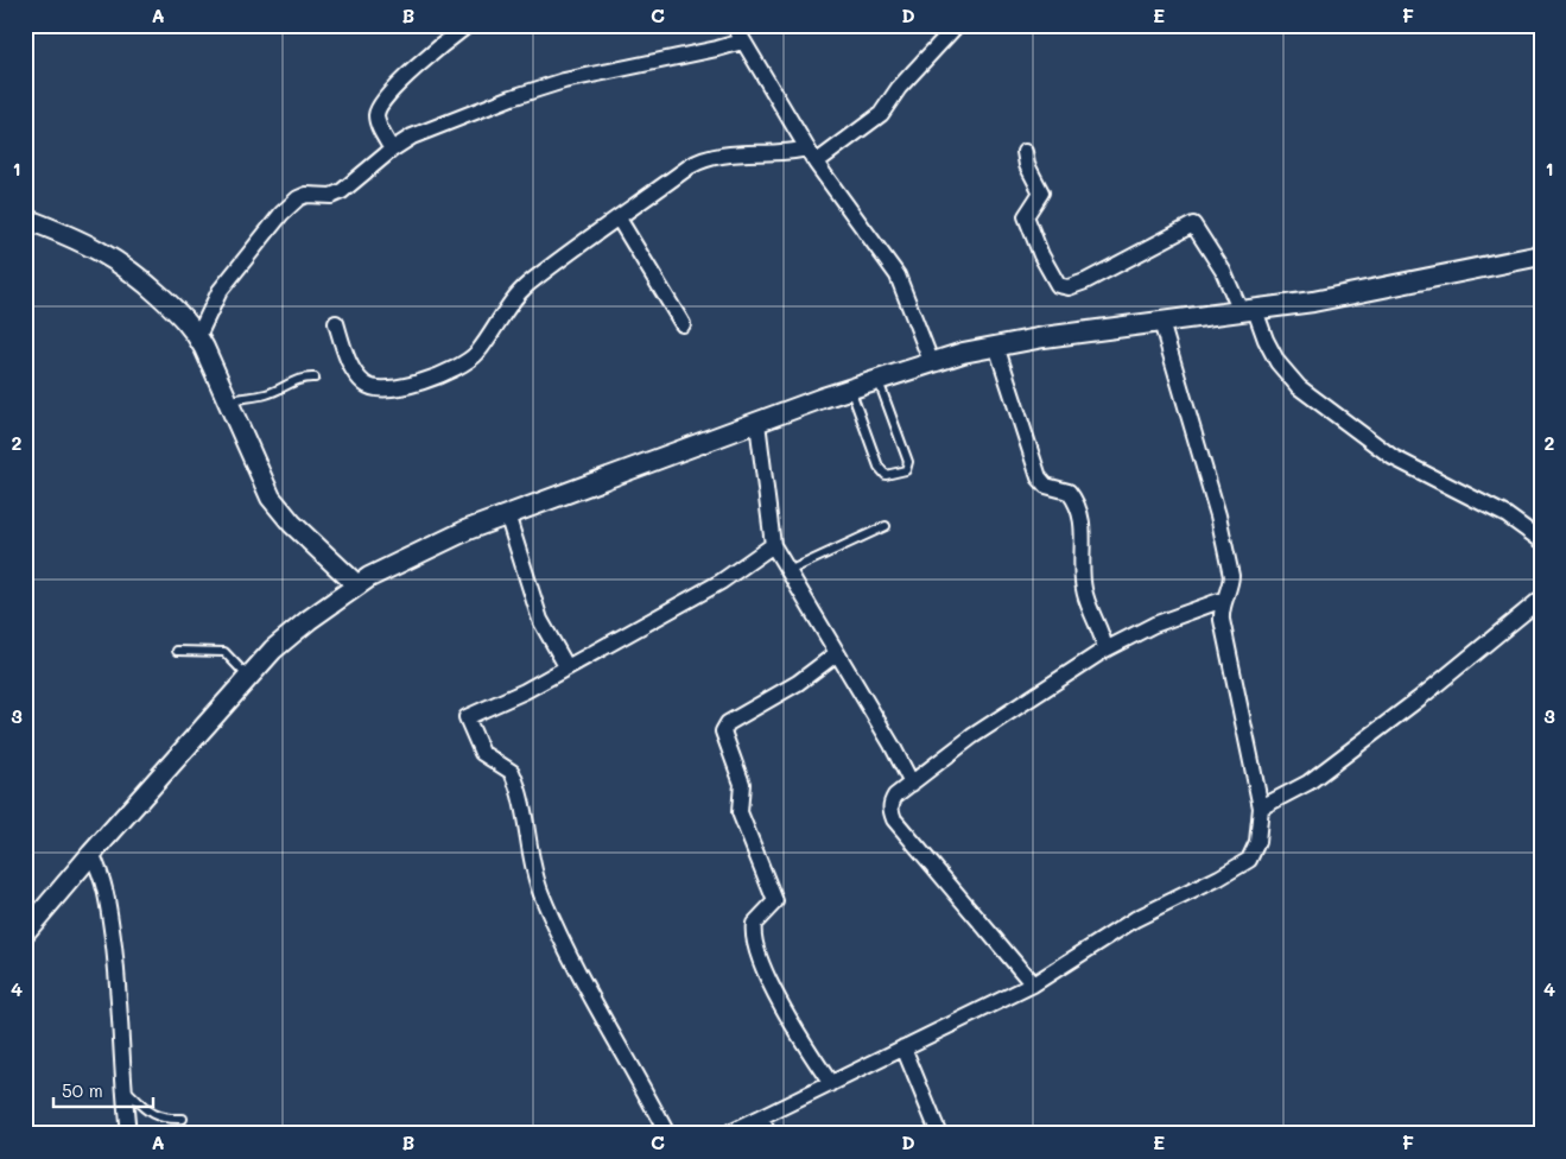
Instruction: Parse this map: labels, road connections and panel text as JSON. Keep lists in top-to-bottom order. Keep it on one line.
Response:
{"scale_bar":"50 m","grid":{"columns":["A","B","C","D","E","F"],"rows":["1","2","3","4"]}}
